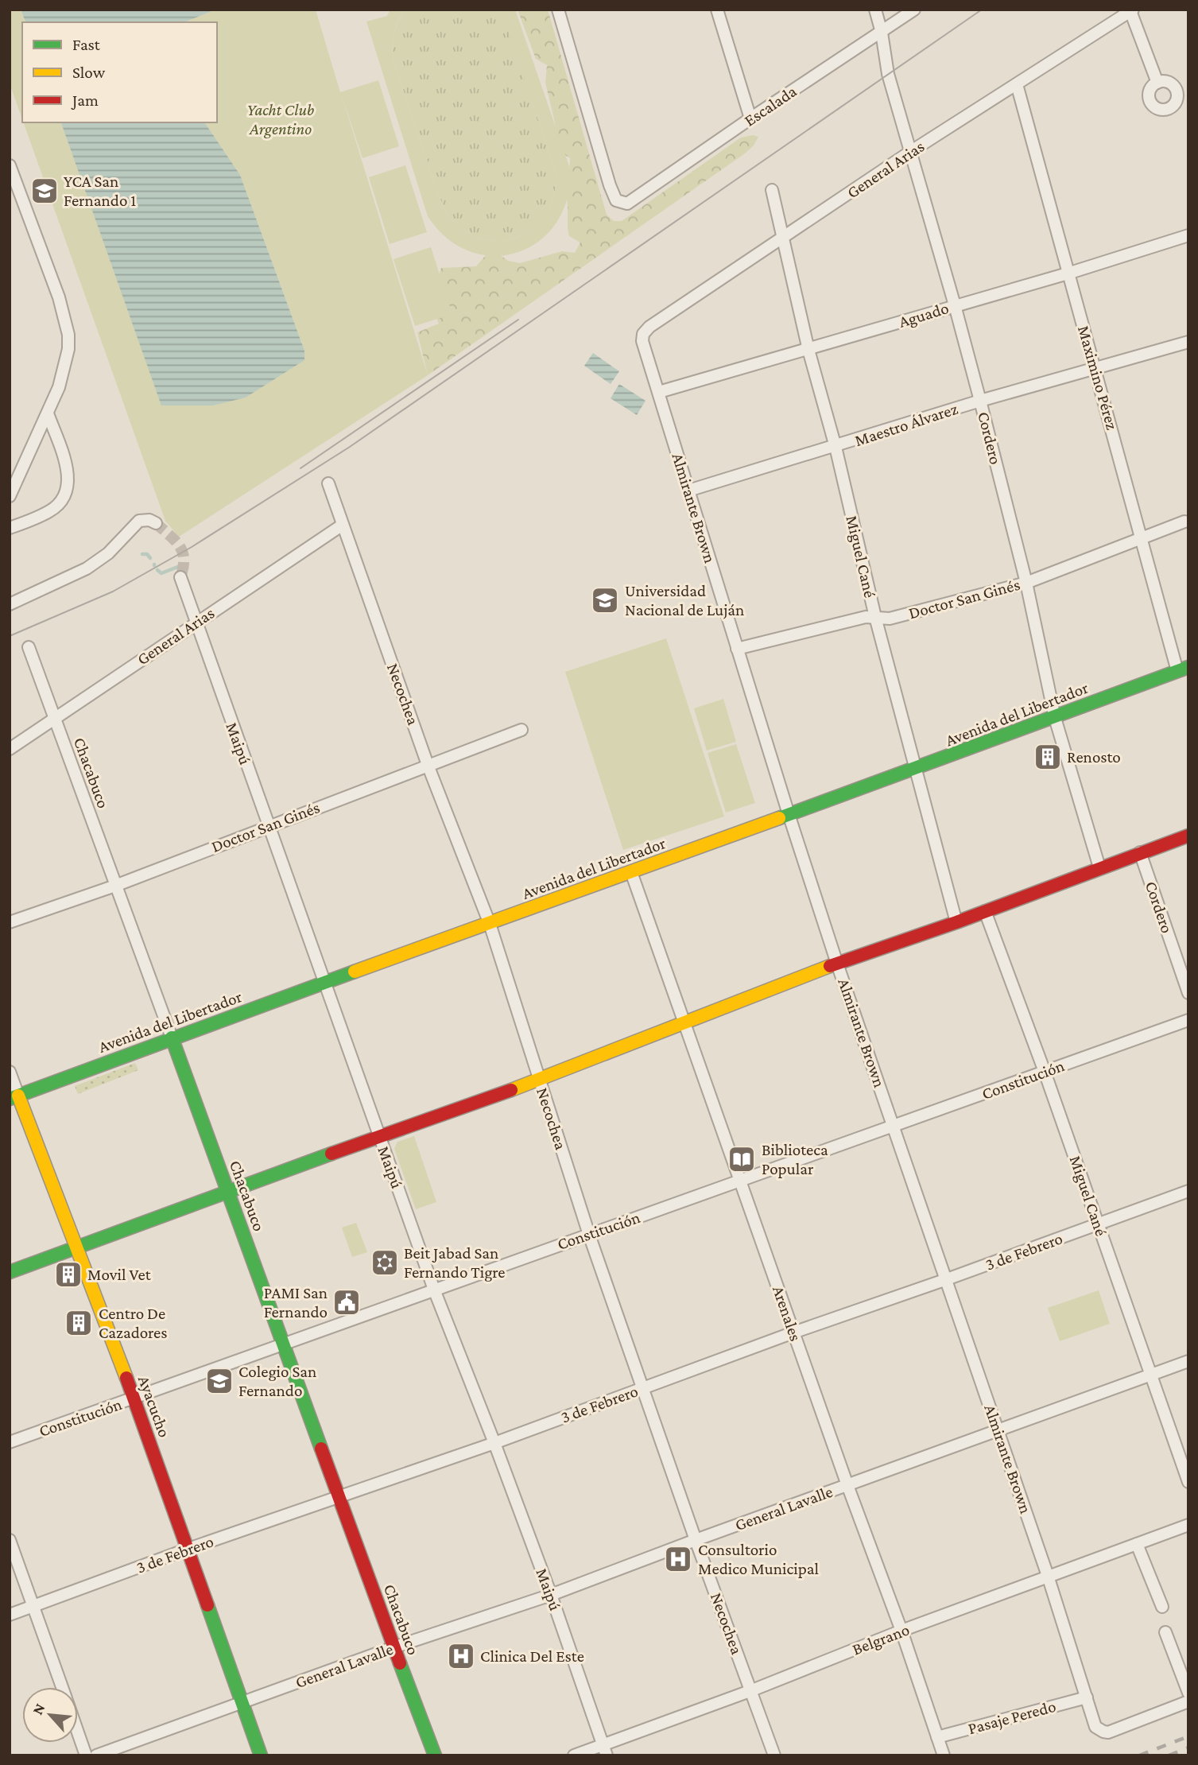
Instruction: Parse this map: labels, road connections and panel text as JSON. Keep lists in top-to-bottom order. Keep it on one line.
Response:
{"streets":{"main road":["Avenida del Libertador","Chacabuco","Ayacucho"],"street":["Escalada","General Arias","Aguado","Maximino Pérez","Maestro Álvarez","Cordero","Almirante Brown","Miguel Cané","Doctor San Ginés","Necochea","Maipú","Constitución","3 de Febrero","Arenales","General Lavalle","Belgrano","Pasaje Peredo"]},"crossings":[["Escalada","Cordero"],["General Arias","Maximino Pérez"],["General Arias","Cordero"],["General Arias","Almirante Brown"],["General Arias","Miguel Cané"],["General Arias","Necochea"],["General Arias","Maipú"],["General Arias","Chacabuco"],["Aguado","Maximino Pérez"],["Aguado","Cordero"],["Aguado","Almirante Brown"],["Aguado","Miguel Cané"],["Maximino Pérez","Maestro Álvarez"],["Maximino Pérez","Doctor San Ginés"],["Maximino Pérez","Avenida del Libertador"],["Maestro Álvarez","Cordero"],["Maestro Álvarez","Almirante Brown"],["Maestro Álvarez","Miguel Cané"],["Cordero","Doctor San Ginés"],["Cordero","Avenida del Libertador"],["Almirante Brown","Doctor San Ginés"],["Almirante Brown","Avenida del Libertador"],["Almirante Brown","Constitución"],["Almirante Brown","3 de Febrero"],["Almirante Brown","General Lavalle"],["Almirante Brown","Belgrano"],["Almirante Brown","Pasaje Peredo"],["Miguel Cané","Doctor San Ginés"],["Miguel Cané","Avenida del Libertador"],["Miguel Cané","Constitución"],["Miguel Cané","3 de Febrero"],["Miguel Cané","General Lavalle"],["Doctor San Ginés","Necochea"],["Doctor San Ginés","Maipú"],["Doctor San Ginés","Chacabuco"],["Necochea","Avenida del Libertador"],["Necochea","Constitución"],["Necochea","3 de Febrero"],["Necochea","General Lavalle"],["Necochea","Belgrano"],["Avenida del Libertador","Maipú"],["Avenida del Libertador","Chacabuco"],["Avenida del Libertador","Arenales"],["Avenida del Libertador","Ayacucho"],["Maipú","Constitución"],["Maipú","3 de Febrero"],["Maipú","General Lavalle"],["Maipú","Belgrano"],["Chacabuco","Constitución"],["Chacabuco","3 de Febrero"],["Chacabuco","General Lavalle"],["Constitución","Arenales"],["Constitución","Ayacucho"],["3 de Febrero","Arenales"],["3 de Febrero","Ayacucho"],["Arenales","General Lavalle"],["Arenales","Belgrano"],["Arenales","Pasaje Peredo"],["Ayacucho","General Lavalle"]],"parks":["Yacht Club Argentino"],"places":{"school or university":["YCA San Fernando 1","Universidad Nacional de Luján","Colegio San Fernando"],"building":["Renosto","Movil Vet","Centro De Cazadores"],"library":["Biblioteca Popular"],"synagogue":["Beit Jabad San Fernando Tigre"],"public building":["PAMI San Fernando"],"hospital":["Consultorio Medico Municipal","Clinica Del Este"]},"legend":["Fast","Slow","Jam"],"north":"top left"}
